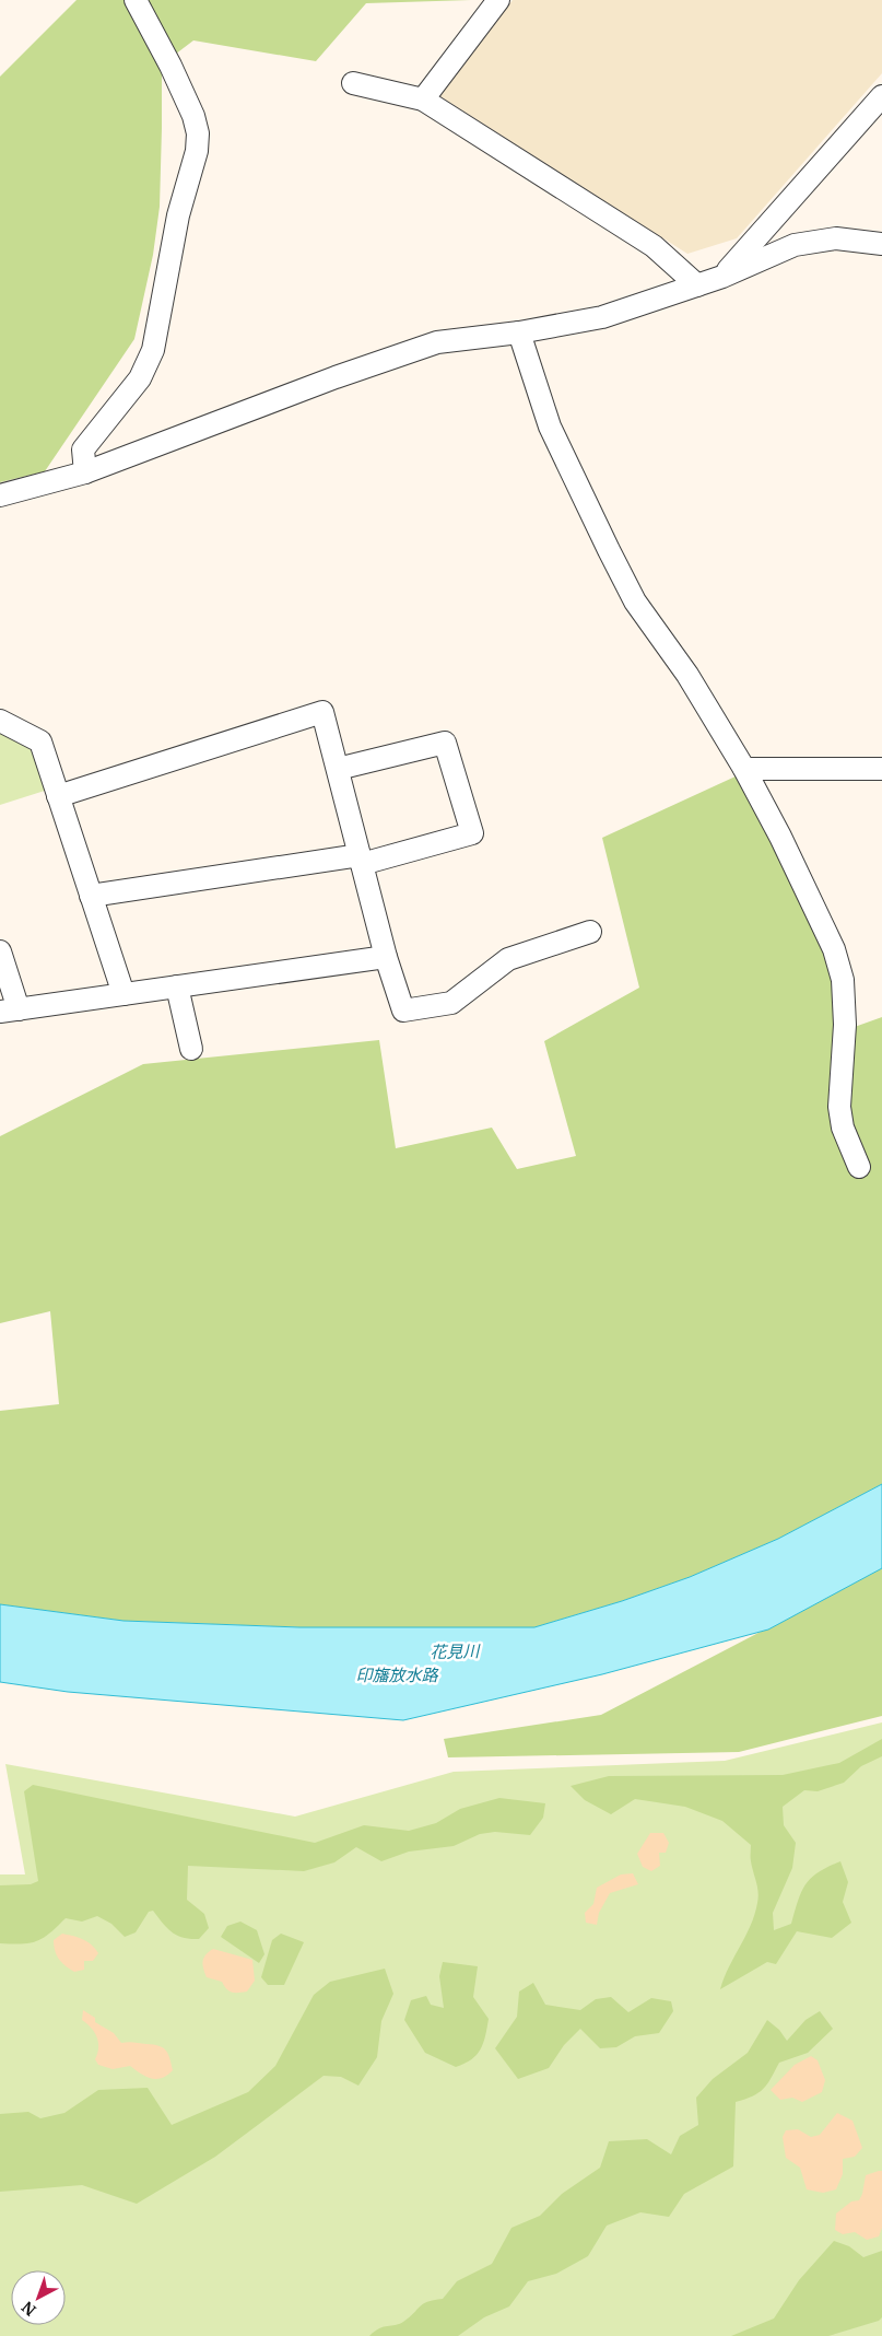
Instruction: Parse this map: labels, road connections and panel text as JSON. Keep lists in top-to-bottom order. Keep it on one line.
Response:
{"water":["花見川","印旛放水路"],"north":"bottom left"}
